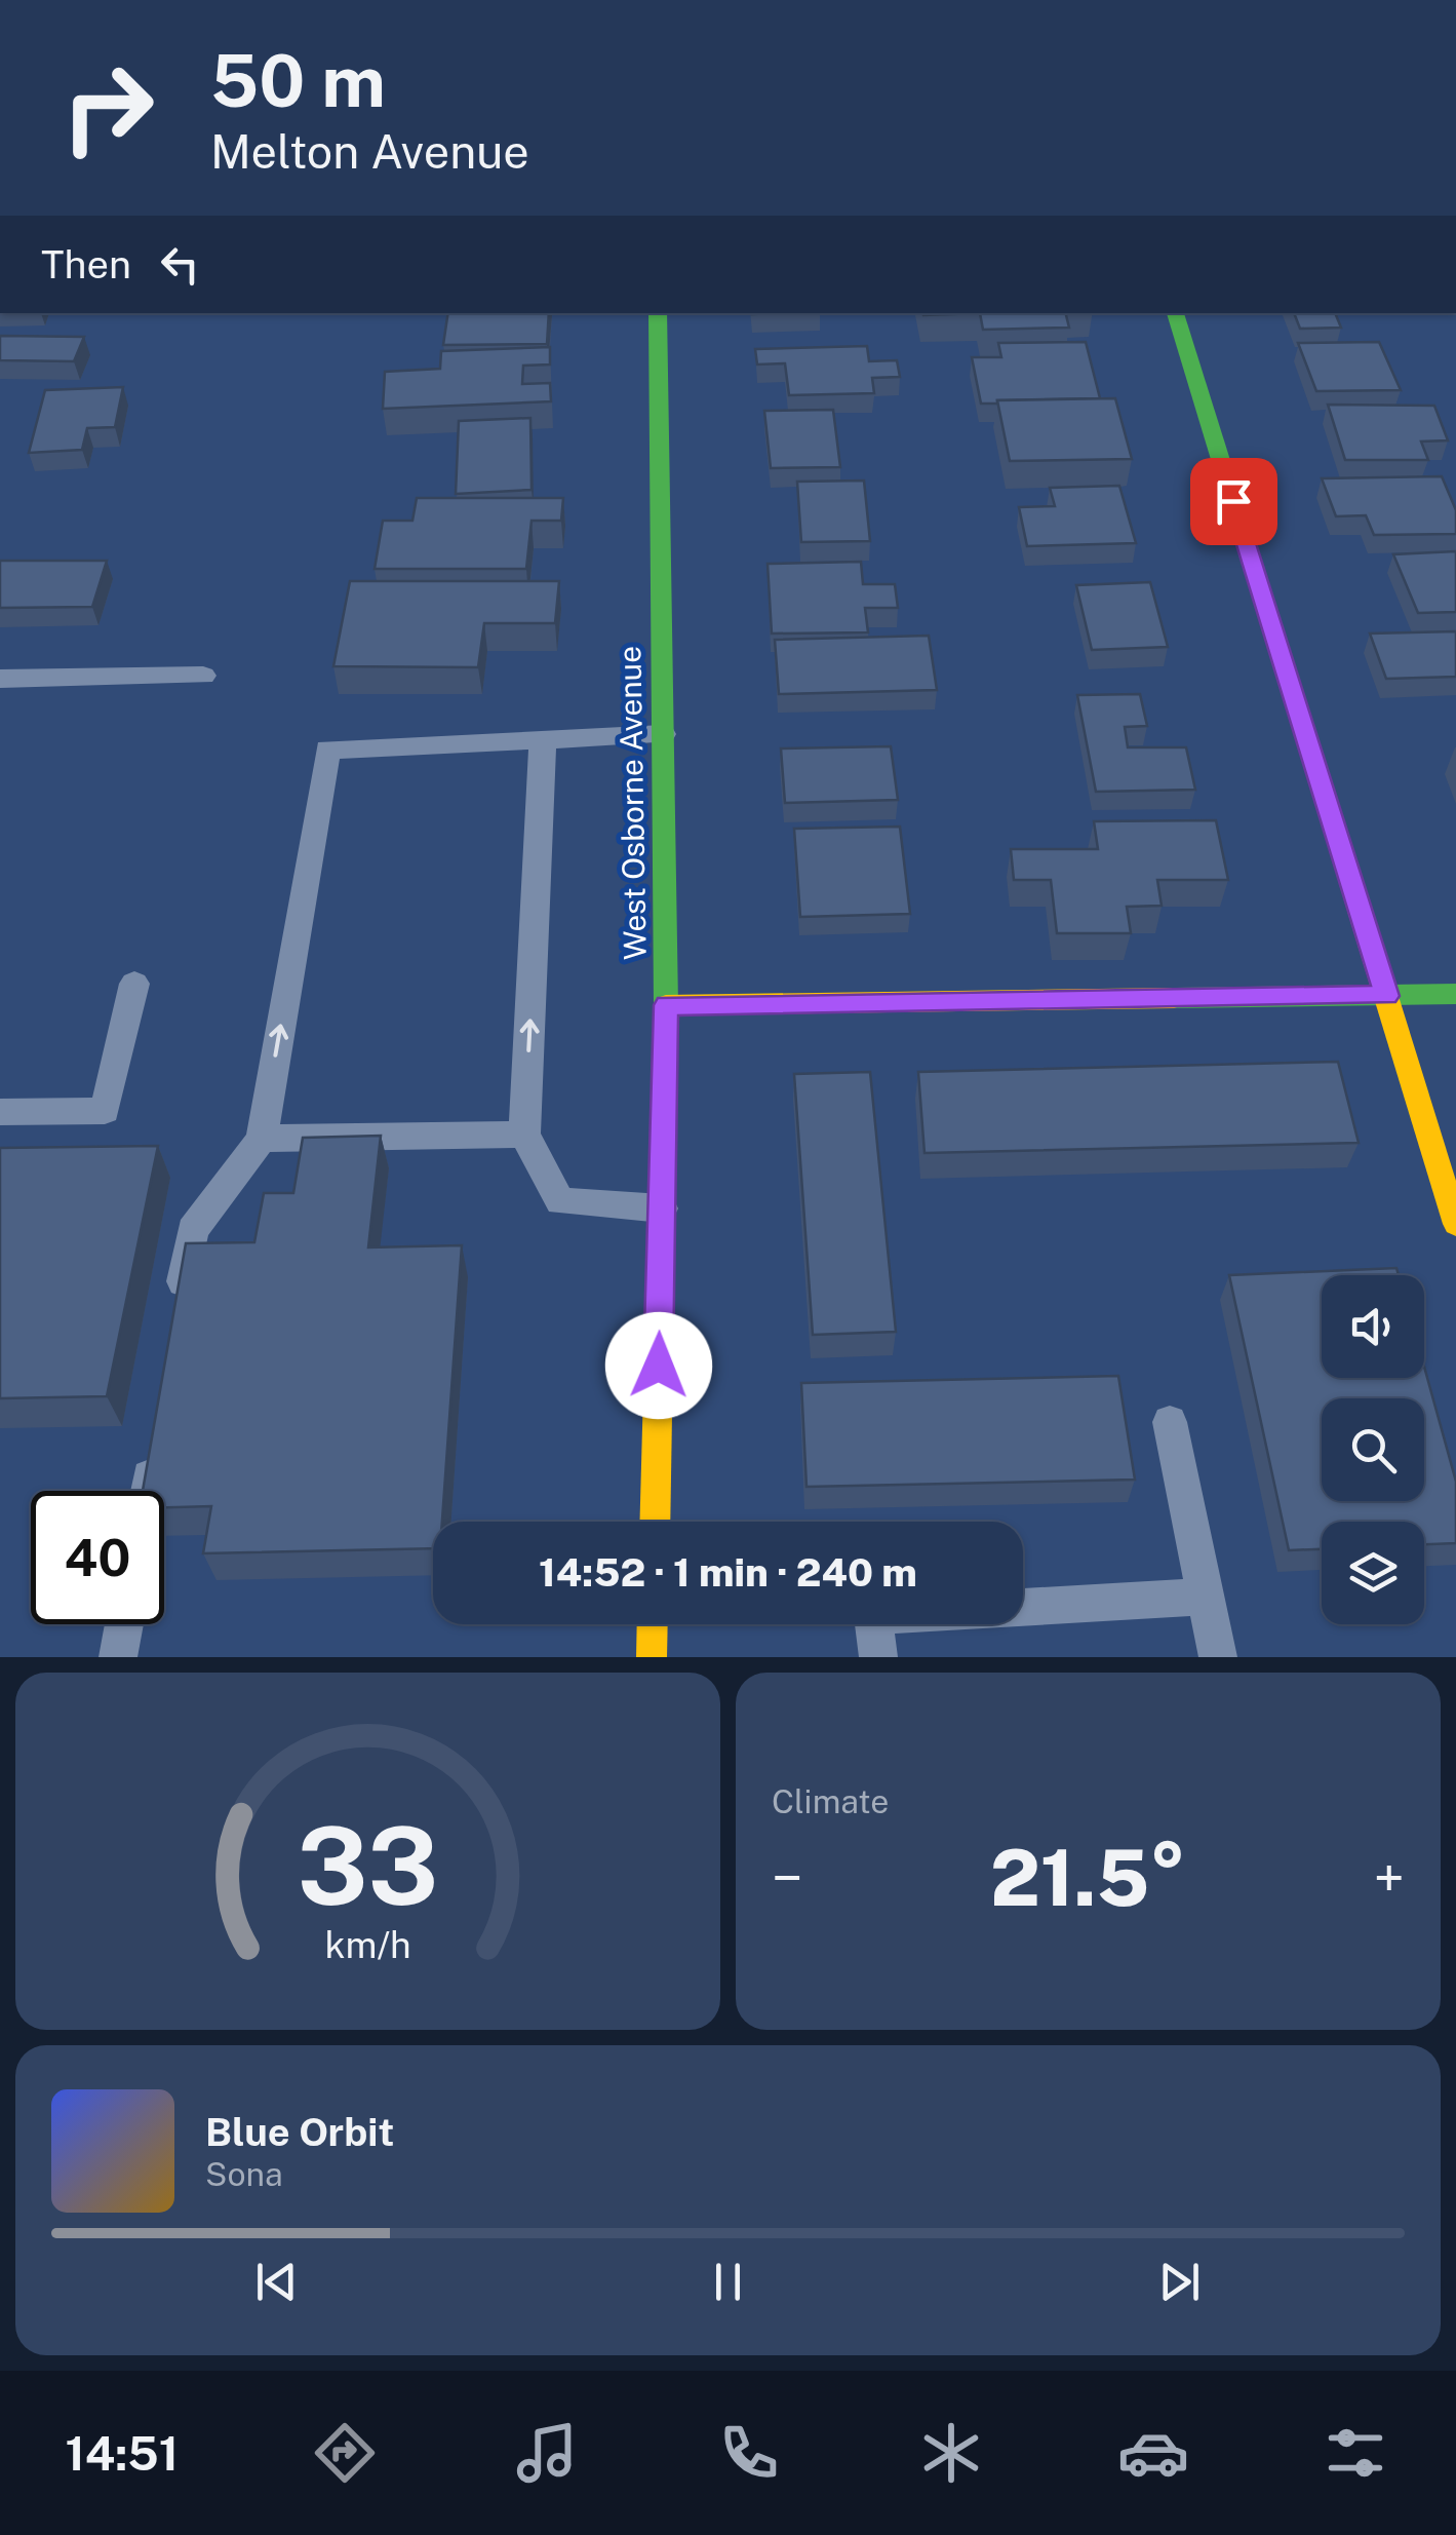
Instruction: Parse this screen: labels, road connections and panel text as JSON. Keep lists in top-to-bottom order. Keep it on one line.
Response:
{"streets":{"street":["West Osborne Avenue"]},"page":{"turn":["50 m","Melton Avenue"],"then":"Then","limit":"40","trip":"14:52 · 1 min · 240 m","tile":"Climate","heat":["−","21.5°","+"],"song":["Blue Orbit","Sona"],"tabs":"14:51","gauge":["33","km/h"]}}
